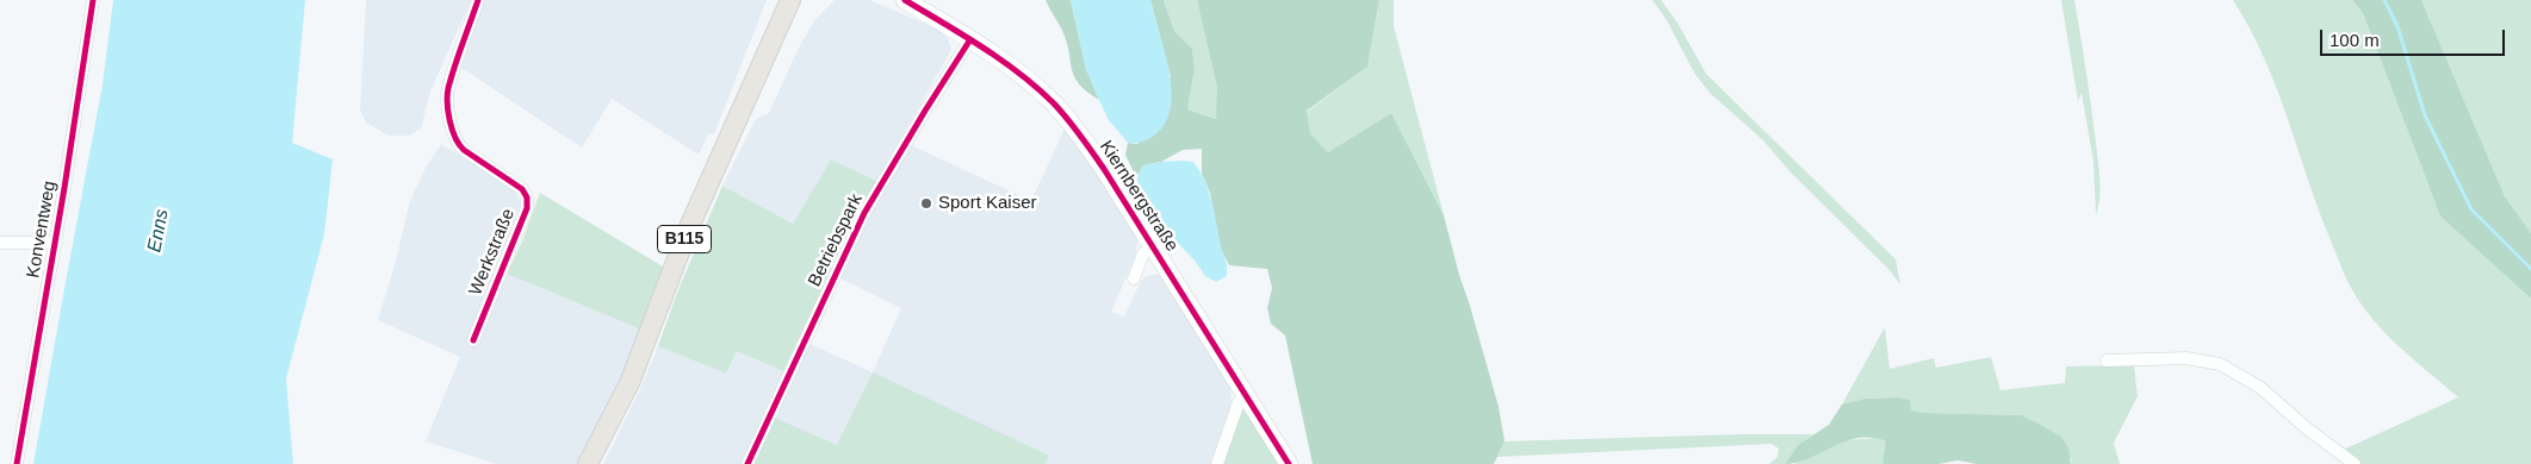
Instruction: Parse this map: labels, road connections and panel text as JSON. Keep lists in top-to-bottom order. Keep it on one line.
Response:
{"streets":{"main road":["B115"],"street":["Kiernbergstraße","Konventweg","Betriebspark","Werkstraße"]},"crossings":[["Kiernbergstraße","Betriebspark"]],"water":["Enns"],"places":["Sport Kaiser"],"scale_bar":"100 m"}
